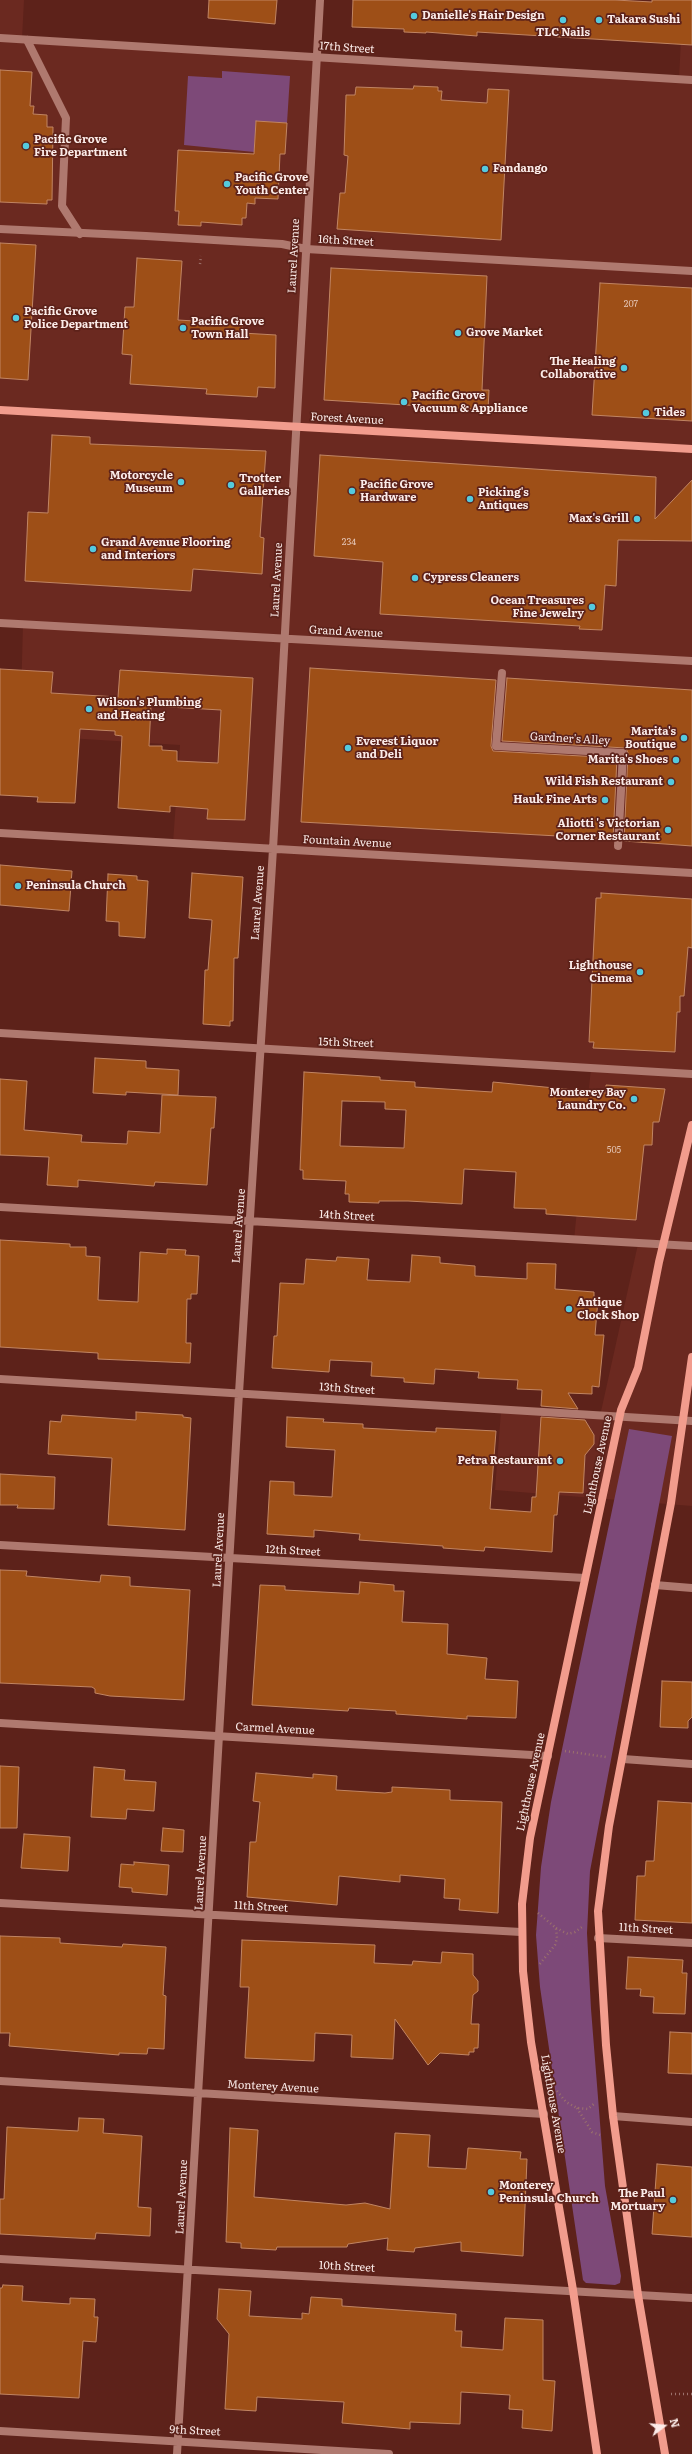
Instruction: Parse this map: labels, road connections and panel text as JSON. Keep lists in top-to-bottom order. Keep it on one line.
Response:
{"streets":{"main road":["Forest Avenue","Lighthouse Avenue"],"street":["17th Street","16th Street","Laurel Avenue","Grand Avenue","Gardner's Alley","Fountain Avenue","15th Street","14th Street","13th Street","12th Street","Carmel Avenue","11th Street","Monterey Avenue","10th Street","9th Street"]},"crossings":[["17th Street","Laurel Avenue"],["16th Street","Laurel Avenue"],["Laurel Avenue","Forest Avenue"],["Laurel Avenue","Grand Avenue"],["Laurel Avenue","Fountain Avenue"],["Laurel Avenue","15th Street"],["Laurel Avenue","14th Street"],["Laurel Avenue","13th Street"],["Laurel Avenue","12th Street"],["Laurel Avenue","Carmel Avenue"],["Laurel Avenue","11th Street"],["Laurel Avenue","Monterey Avenue"],["Laurel Avenue","10th Street"],["Laurel Avenue","9th Street"],["14th Street","Lighthouse Avenue"],["13th Street","Lighthouse Avenue"],["Lighthouse Avenue","12th Street"],["Lighthouse Avenue","Carmel Avenue"],["Lighthouse Avenue","11th Street"],["Lighthouse Avenue","Monterey Avenue"],["Lighthouse Avenue","10th Street"]],"places":["Danielle's Hair Design","TLC Nails","Takara Sushi","Pacific Grove Fire Department","Fandango","Pacific Grove Youth Center","Pacific Grove Police Department","Pacific Grove Town Hall","Grove Market","The Healing Collaborative","Pacific Grove Vacuum & Appliance","Tides","Motorcycle Museum","Trotter Galleries","Pacific Grove Hardware","Picking's Antiques","Max's Grill","Grand Avenue Flooring and Interiors","Cypress Cleaners","Ocean Treasures Fine Jewelry","Wilson's Plumbing and Heating","Marita's Boutique","Everest Liquor and Deli","Marita's Shoes","Wild Fish Restaurant","Hauk Fine Arts","Aliotti 's Victorian Corner Restaurant","Peninsula Church","Lighthouse Cinema","Monterey Bay Laundry Co.","Antique Clock Shop","Petra Restaurant","Monterey Peninsula Church","The Paul Mortuary"],"house_numbers":["207","234","505"],"north":"right"}
